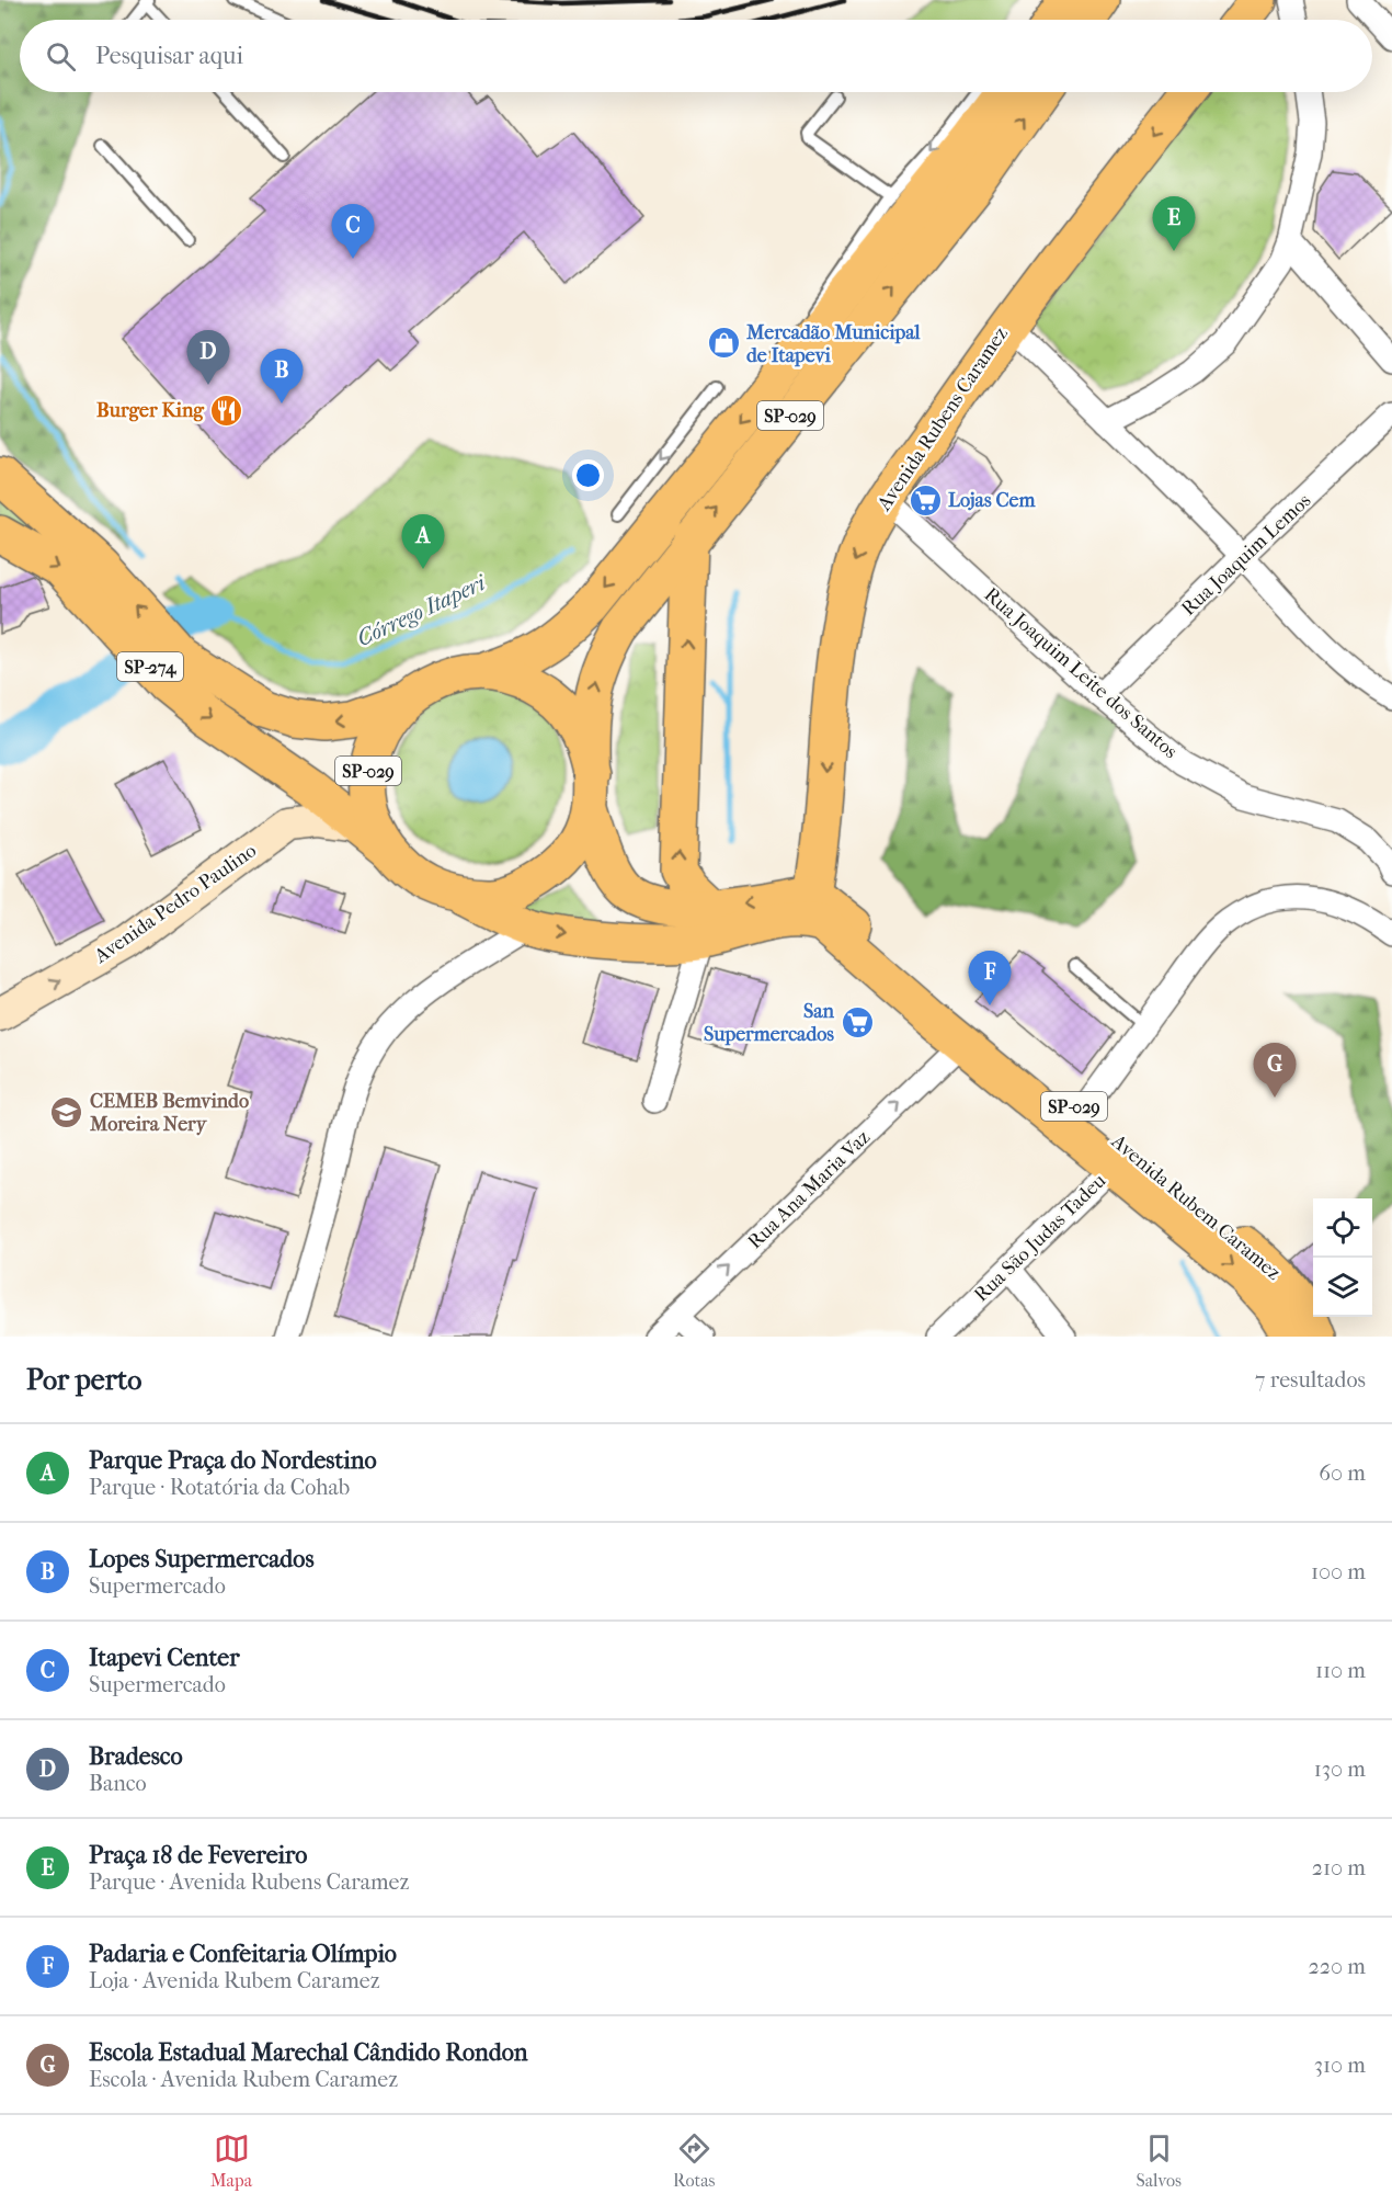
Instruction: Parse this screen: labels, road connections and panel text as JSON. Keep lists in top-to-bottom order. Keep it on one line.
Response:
{"streets":{"main road":["SP-029","Avenida Rubens Caramez","SP-274","Avenida Pedro Paulino","Avenida Rubem Caramez"],"street":["Rua Joaquim Lemos","Rua Joaquim Leite dos Santos","Rua Ana Maria Vaz","Rua São Judas Tadeu"]},"crossings":[["SP-029","Avenida Rubens Caramez"],["SP-029","SP-274"],["SP-029","Avenida Rubem Caramez"],["Avenida Rubens Caramez","Rua Joaquim Leite dos Santos"],["Avenida Rubens Caramez","Avenida Rubem Caramez"],["Rua Joaquim Lemos","Rua Joaquim Leite dos Santos"],["SP-274","Avenida Pedro Paulino"],["Rua Ana Maria Vaz","Avenida Rubem Caramez"],["Avenida Rubem Caramez","Rua São Judas Tadeu"]],"one_way":["Avenida Pedro Paulino","Rua Ana Maria Vaz"],"water":["Córrego Itaperi"],"places":{"shop":["Mercadão Municipal de Itapevi"],"restaurant":["Burger King"],"supermarket":["Lojas Cem","San Supermercados"],"school or university":["CEMEB Bemvindo Moreira Nery"]},"page":{"search":"Pesquisar aqui","pins":["E","C","D","B","A","F","G"],"heading":["Por perto","7 resultados"],"list":[{"mark":"A","name":"Parque Praça do Nordestino","note":"Parque · Rotatória da Cohab","value":"60 m"},{"mark":"B","name":"Lopes Supermercados","note":"Supermercado","value":"100 m"},{"mark":"C","name":"Itapevi Center","note":"Supermercado","value":"110 m"},{"mark":"D","name":"Bradesco","note":"Banco","value":"130 m"},{"mark":"E","name":"Praça 18 de Fevereiro","note":"Parque · Avenida Rubens Caramez","value":"210 m"},{"mark":"F","name":"Padaria e Confeitaria Olímpio","note":"Loja · Avenida Rubem Caramez","value":"220 m"},{"mark":"G","name":"Escola Estadual Marechal Cândido Rondon","note":"Escola · Avenida Rubem Caramez","value":"310 m"}],"nav":["Mapa","Rotas","Salvos"]}}
